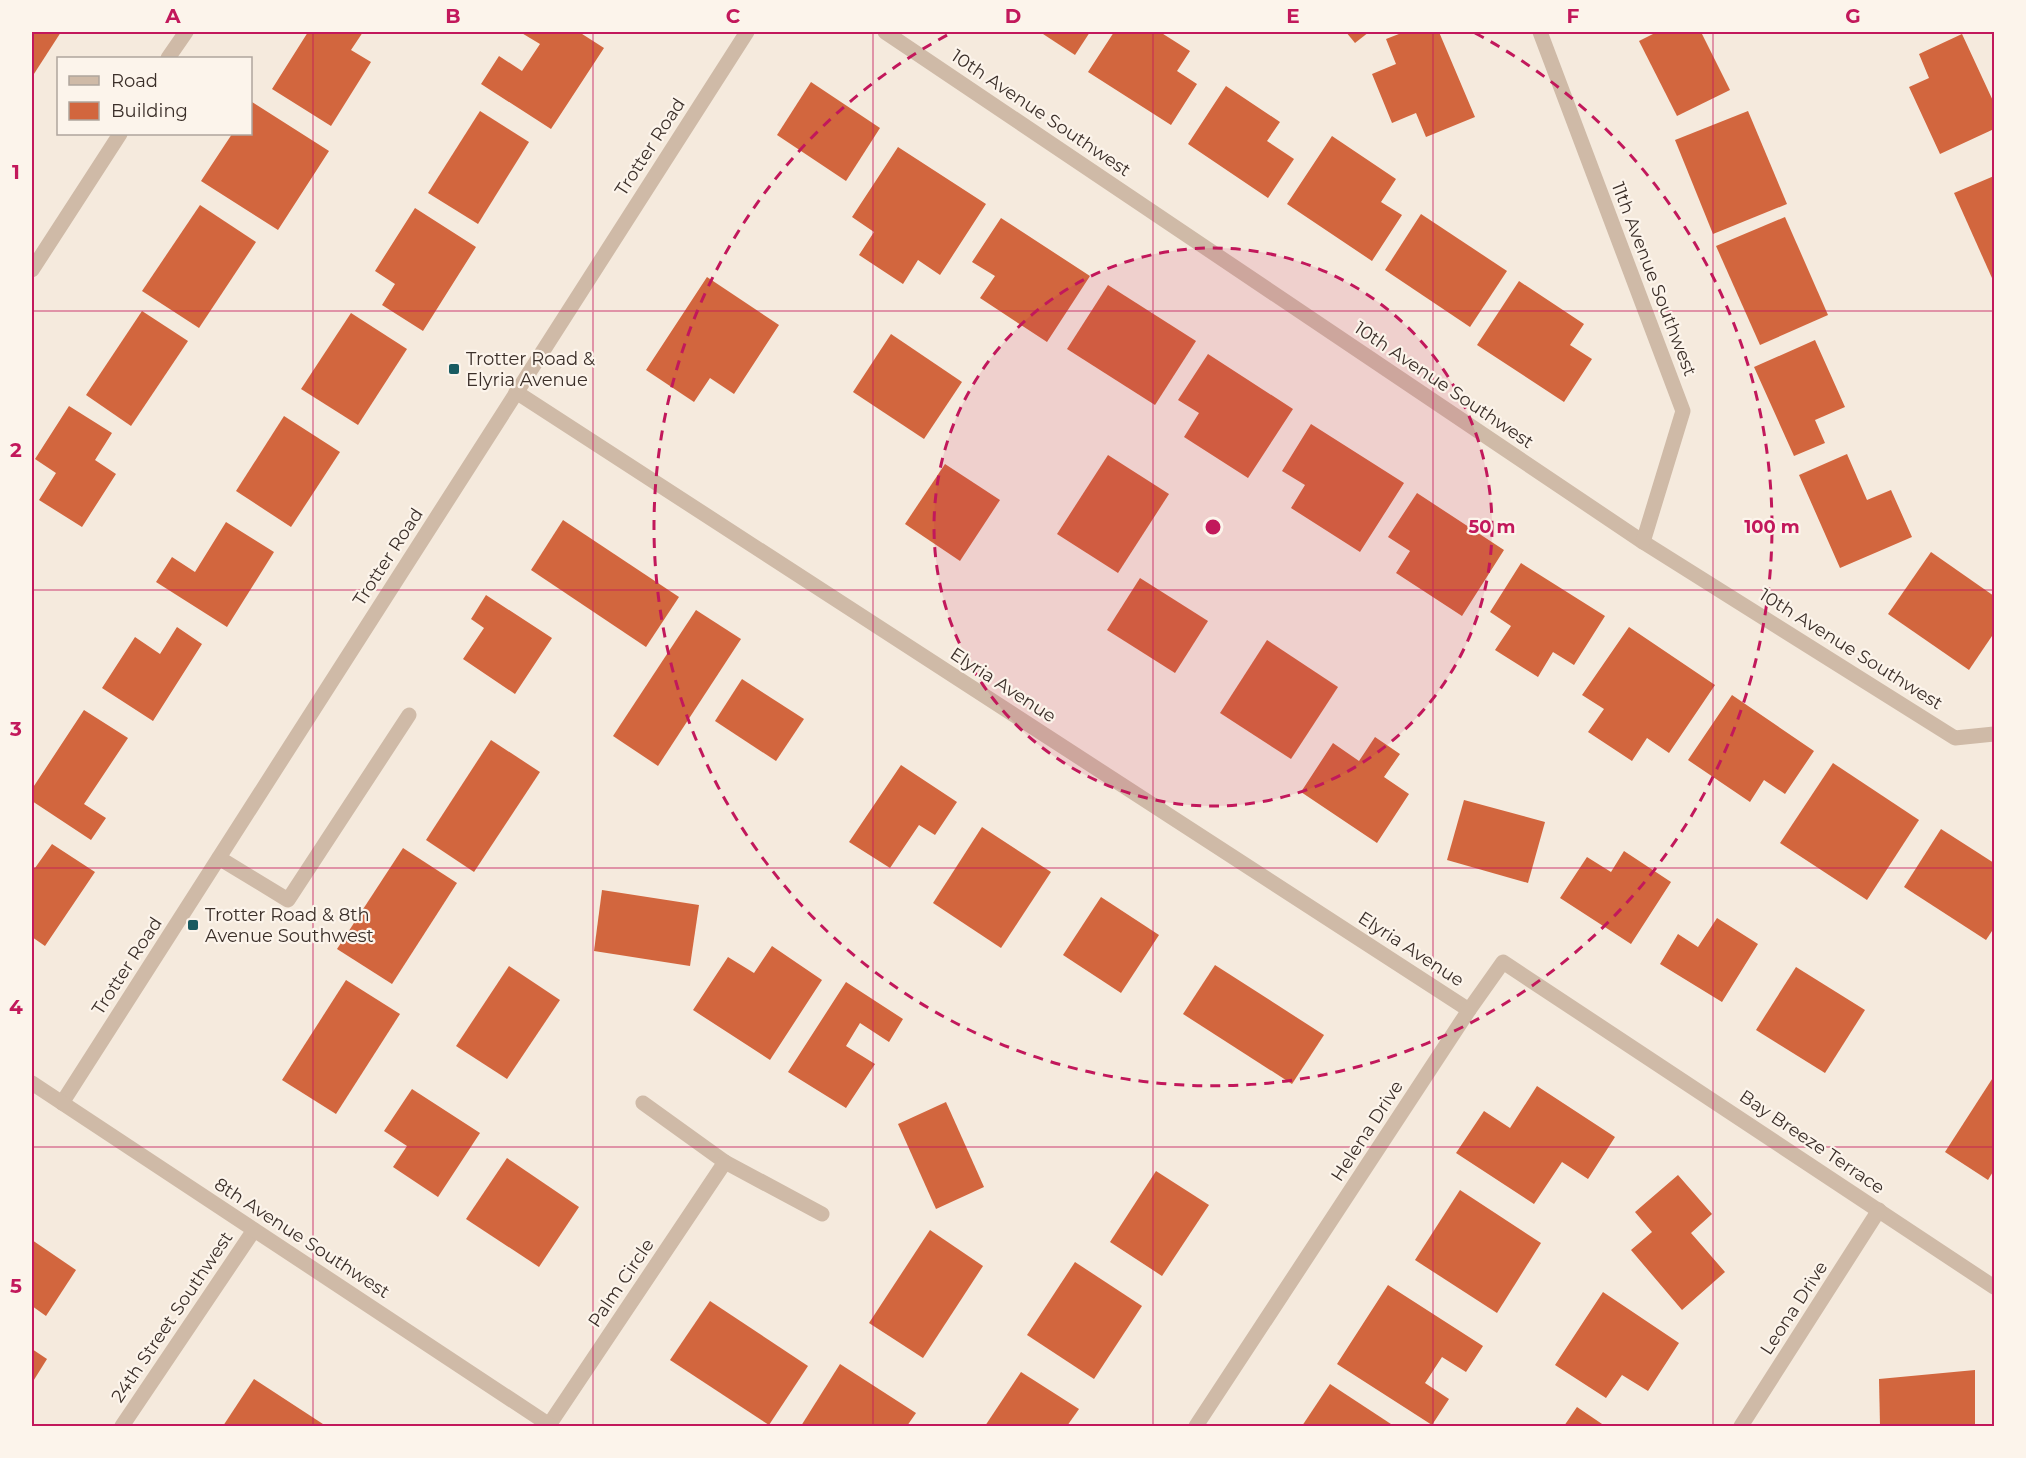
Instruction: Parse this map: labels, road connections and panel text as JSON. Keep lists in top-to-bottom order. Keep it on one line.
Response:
{"streets":{"street":["10th Avenue Southwest","Trotter Road","11th Avenue Southwest","Elyria Avenue","Helena Drive","Bay Breeze Terrace","8th Avenue Southwest","Palm Circle","Leona Drive","24th Street Southwest"]},"crossings":[["10th Avenue Southwest","11th Avenue Southwest"],["Trotter Road","Elyria Avenue"],["Trotter Road","8th Avenue Southwest"],["Elyria Avenue","Helena Drive"],["Helena Drive","Bay Breeze Terrace"],["Bay Breeze Terrace","Leona Drive"],["8th Avenue Southwest","Palm Circle"],["8th Avenue Southwest","24th Street Southwest"]],"places":{"transit":["Trotter Road & Elyria Avenue","Trotter Road & 8th Avenue Southwest"]},"legend":["Road","Building"],"grid":{"columns":["A","B","C","D","E","F","G"],"rows":["1","2","3","4","5"]},"rings":["50 m","100 m"]}
